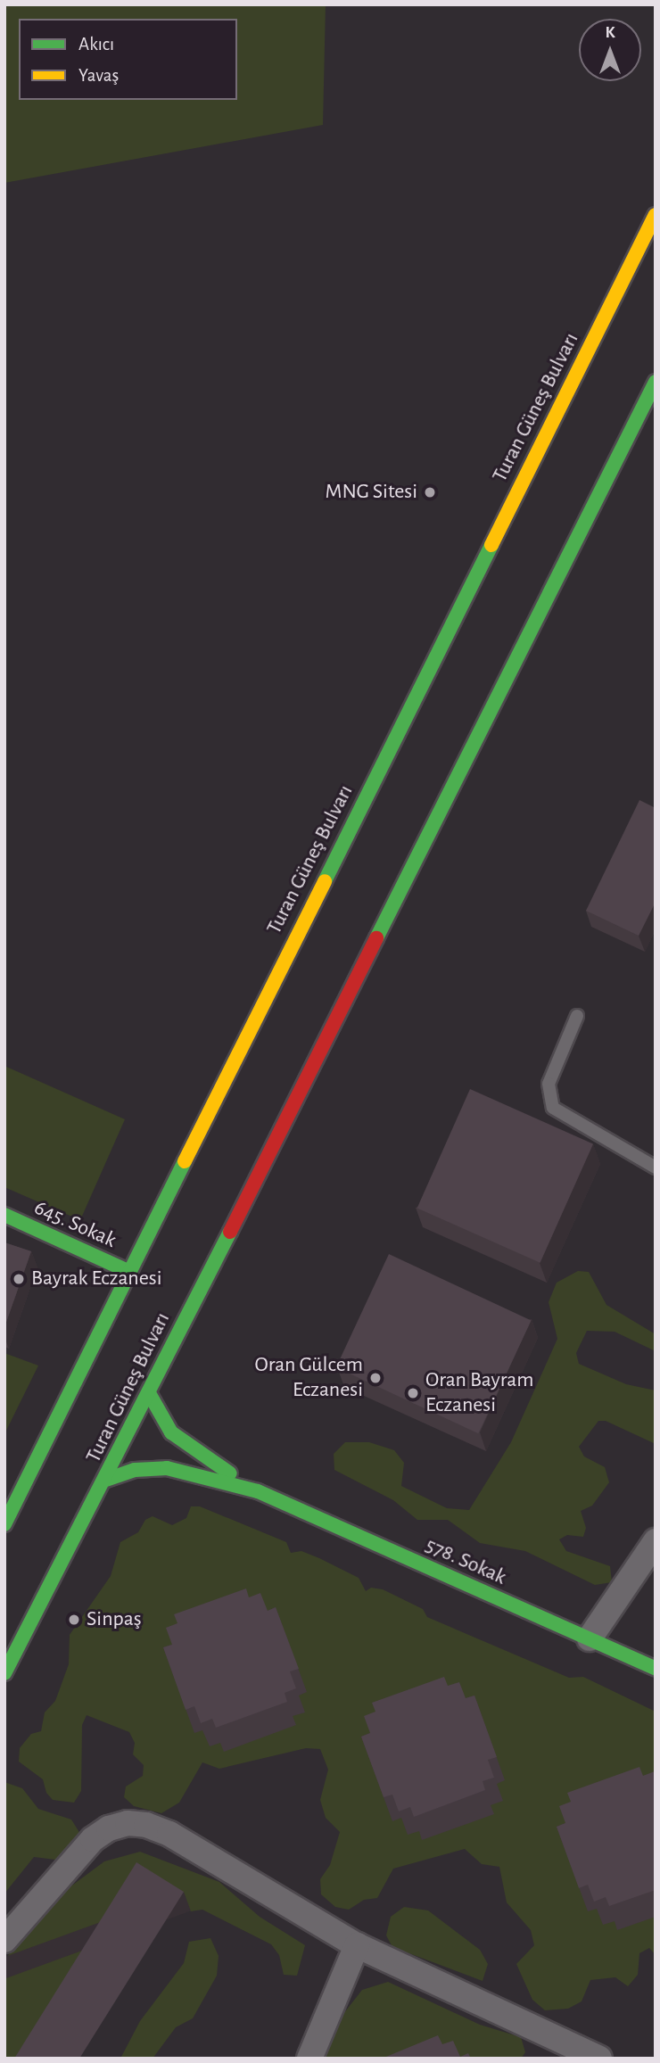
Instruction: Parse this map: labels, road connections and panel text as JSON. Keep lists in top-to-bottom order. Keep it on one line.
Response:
{"streets":{"main road":["Turan Güneş Bulvarı","645. Sokak","578. Sokak"]},"crossings":[["Turan Güneş Bulvarı","645. Sokak"]],"places":["MNG Sitesi","Bayrak Eczanesi","Oran Gülcem Eczanesi","Oran Bayram Eczanesi","Sinpaş"],"legend":["Akıcı","Yavaş"],"north":"top"}
